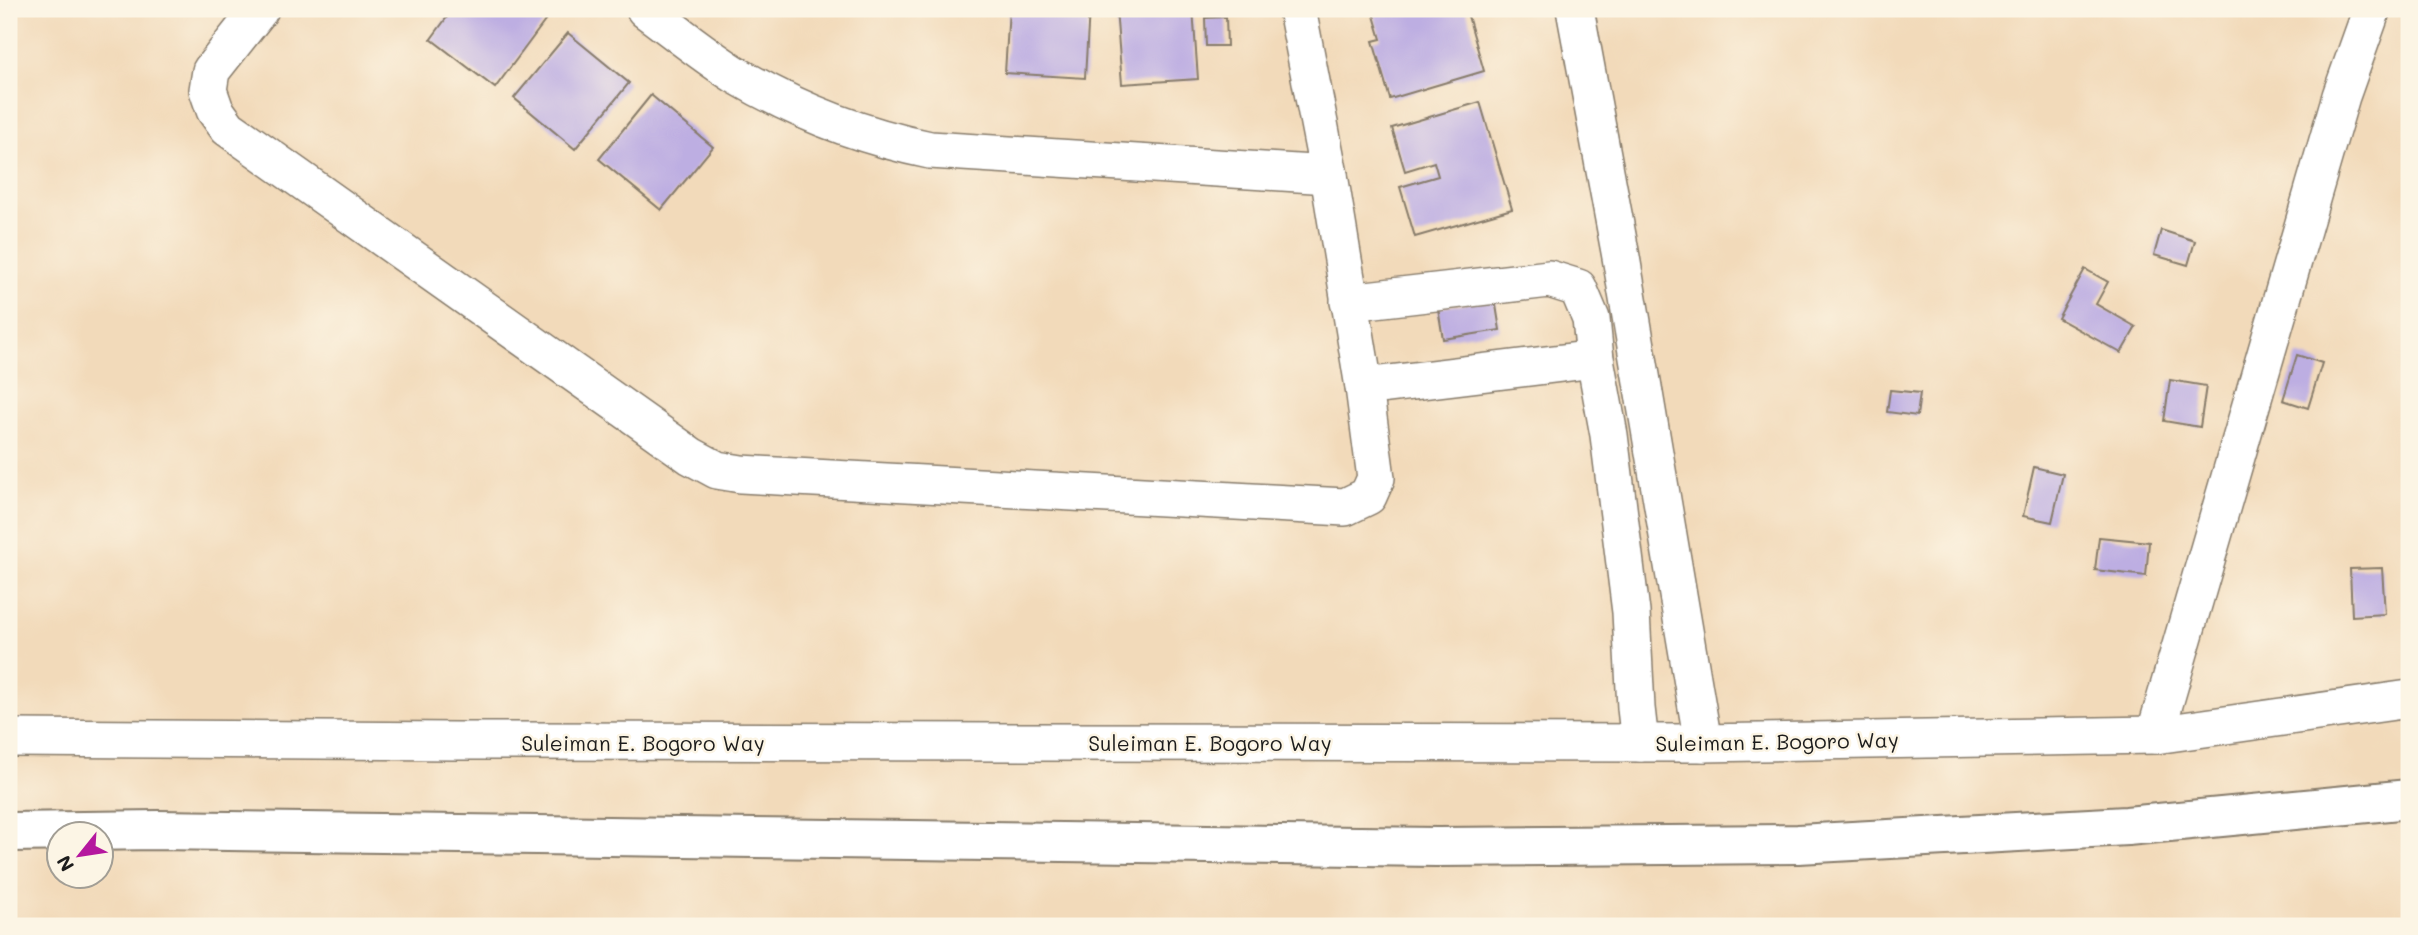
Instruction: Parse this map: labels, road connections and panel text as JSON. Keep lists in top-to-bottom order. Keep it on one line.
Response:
{"streets":{"street":["Suleiman E. Bogoro Way"]},"north":"bottom left"}
